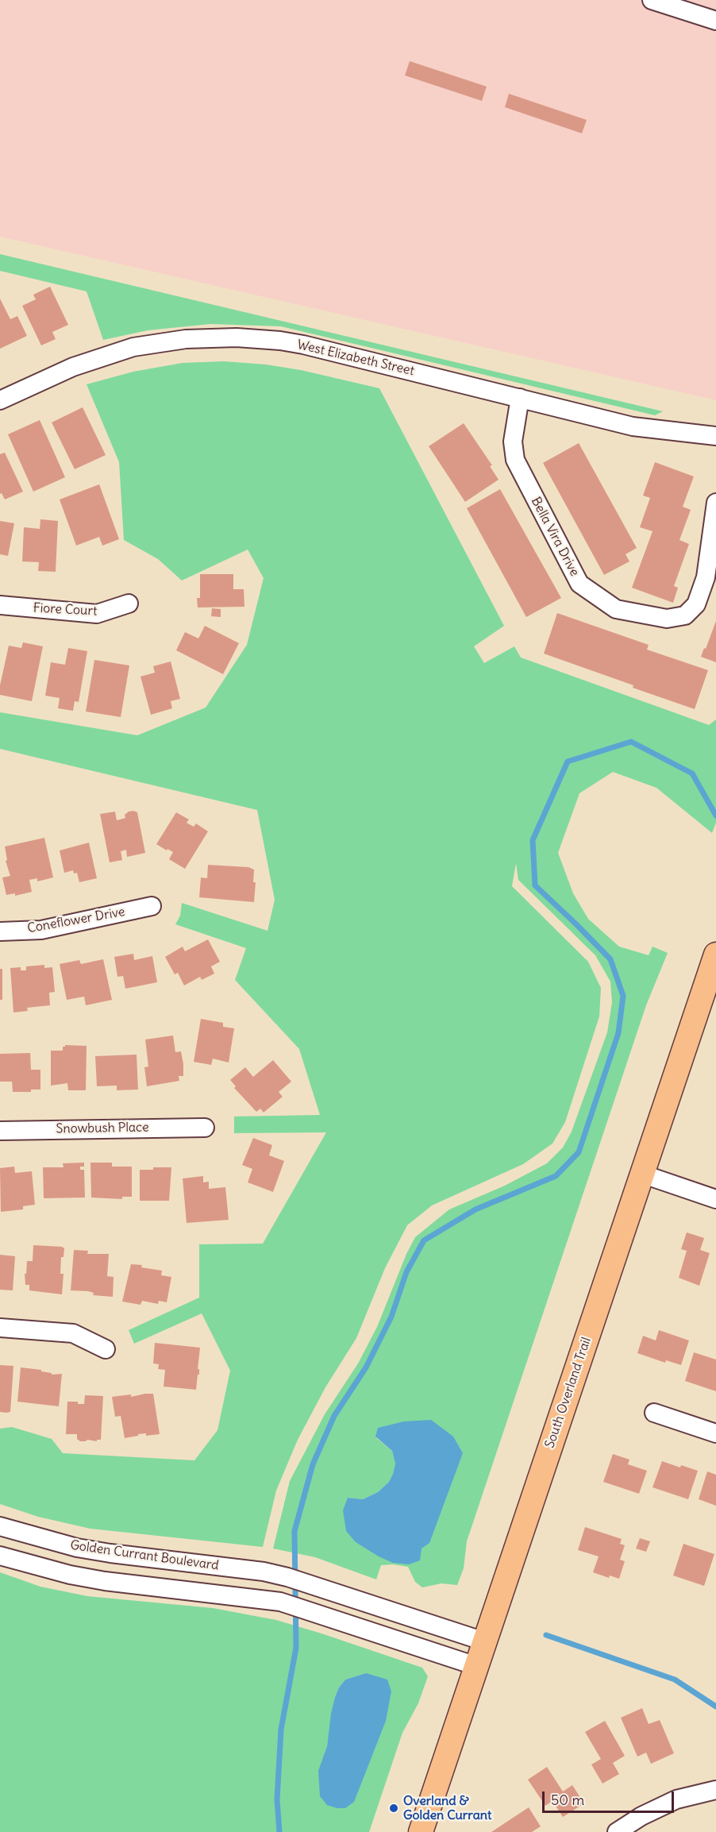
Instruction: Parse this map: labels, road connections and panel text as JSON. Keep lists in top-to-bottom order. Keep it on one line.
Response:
{"streets":{"main road":["South Overland Trail"],"street":["West Elizabeth Street","Bella Vira Drive","Fiore Court","Coneflower Drive","Snowbush Place","Golden Currant Boulevard"]},"crossings":[["West Elizabeth Street","Bella Vira Drive"],["South Overland Trail","Golden Currant Boulevard"]],"places":["Overland & Golden Currant"],"scale_bar":"50 m"}
